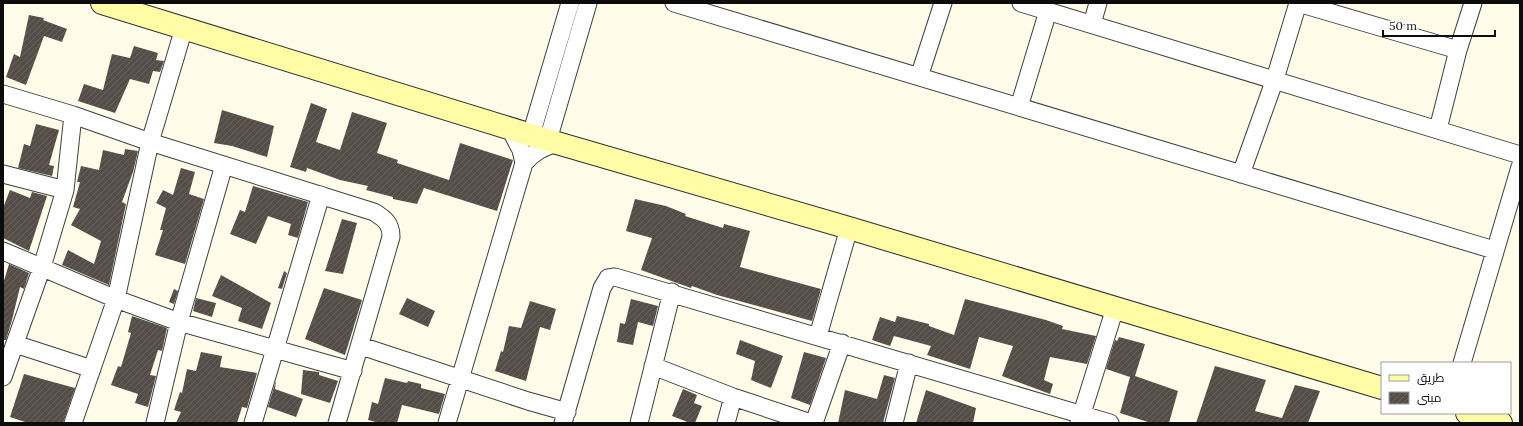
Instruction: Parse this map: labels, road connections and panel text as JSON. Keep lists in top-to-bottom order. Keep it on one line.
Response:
{"legend":["طريق","مبنى"],"scale_bar":"50 m"}
